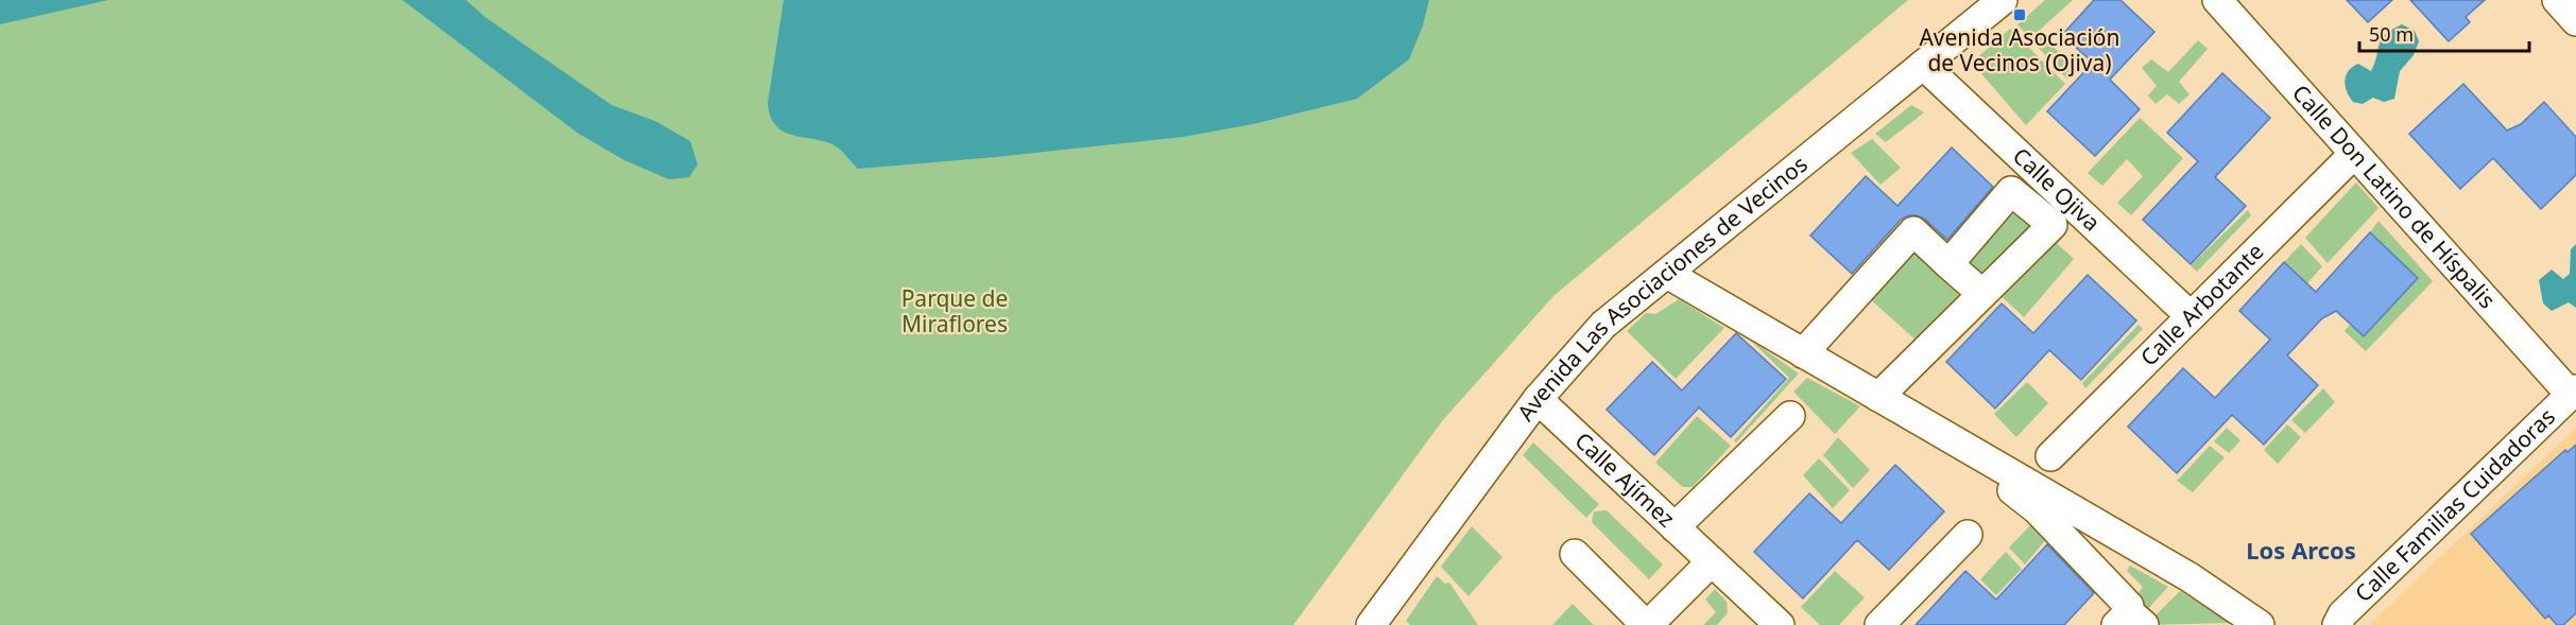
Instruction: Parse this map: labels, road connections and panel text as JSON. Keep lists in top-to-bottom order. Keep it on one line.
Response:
{"streets":{"street":["Calle Ojiva","Calle Don Latino de Híspalis","Avenida Las Asociaciones de Vecinos","Calle Arbotante","Calle Ajímez","Calle Familias Cuidadoras"]},"crossings":[["Calle Ojiva","Avenida Las Asociaciones de Vecinos"],["Calle Ojiva","Calle Arbotante"],["Calle Don Latino de Híspalis","Calle Arbotante"],["Calle Don Latino de Híspalis","Calle Familias Cuidadoras"],["Avenida Las Asociaciones de Vecinos","Calle Ajímez"]],"districts":["Los Arcos"],"parks":["Parque de Miraflores"],"places":{"transit":["Avenida Asociación de Vecinos (Ojiva)"]},"scale_bar":"50 m"}
